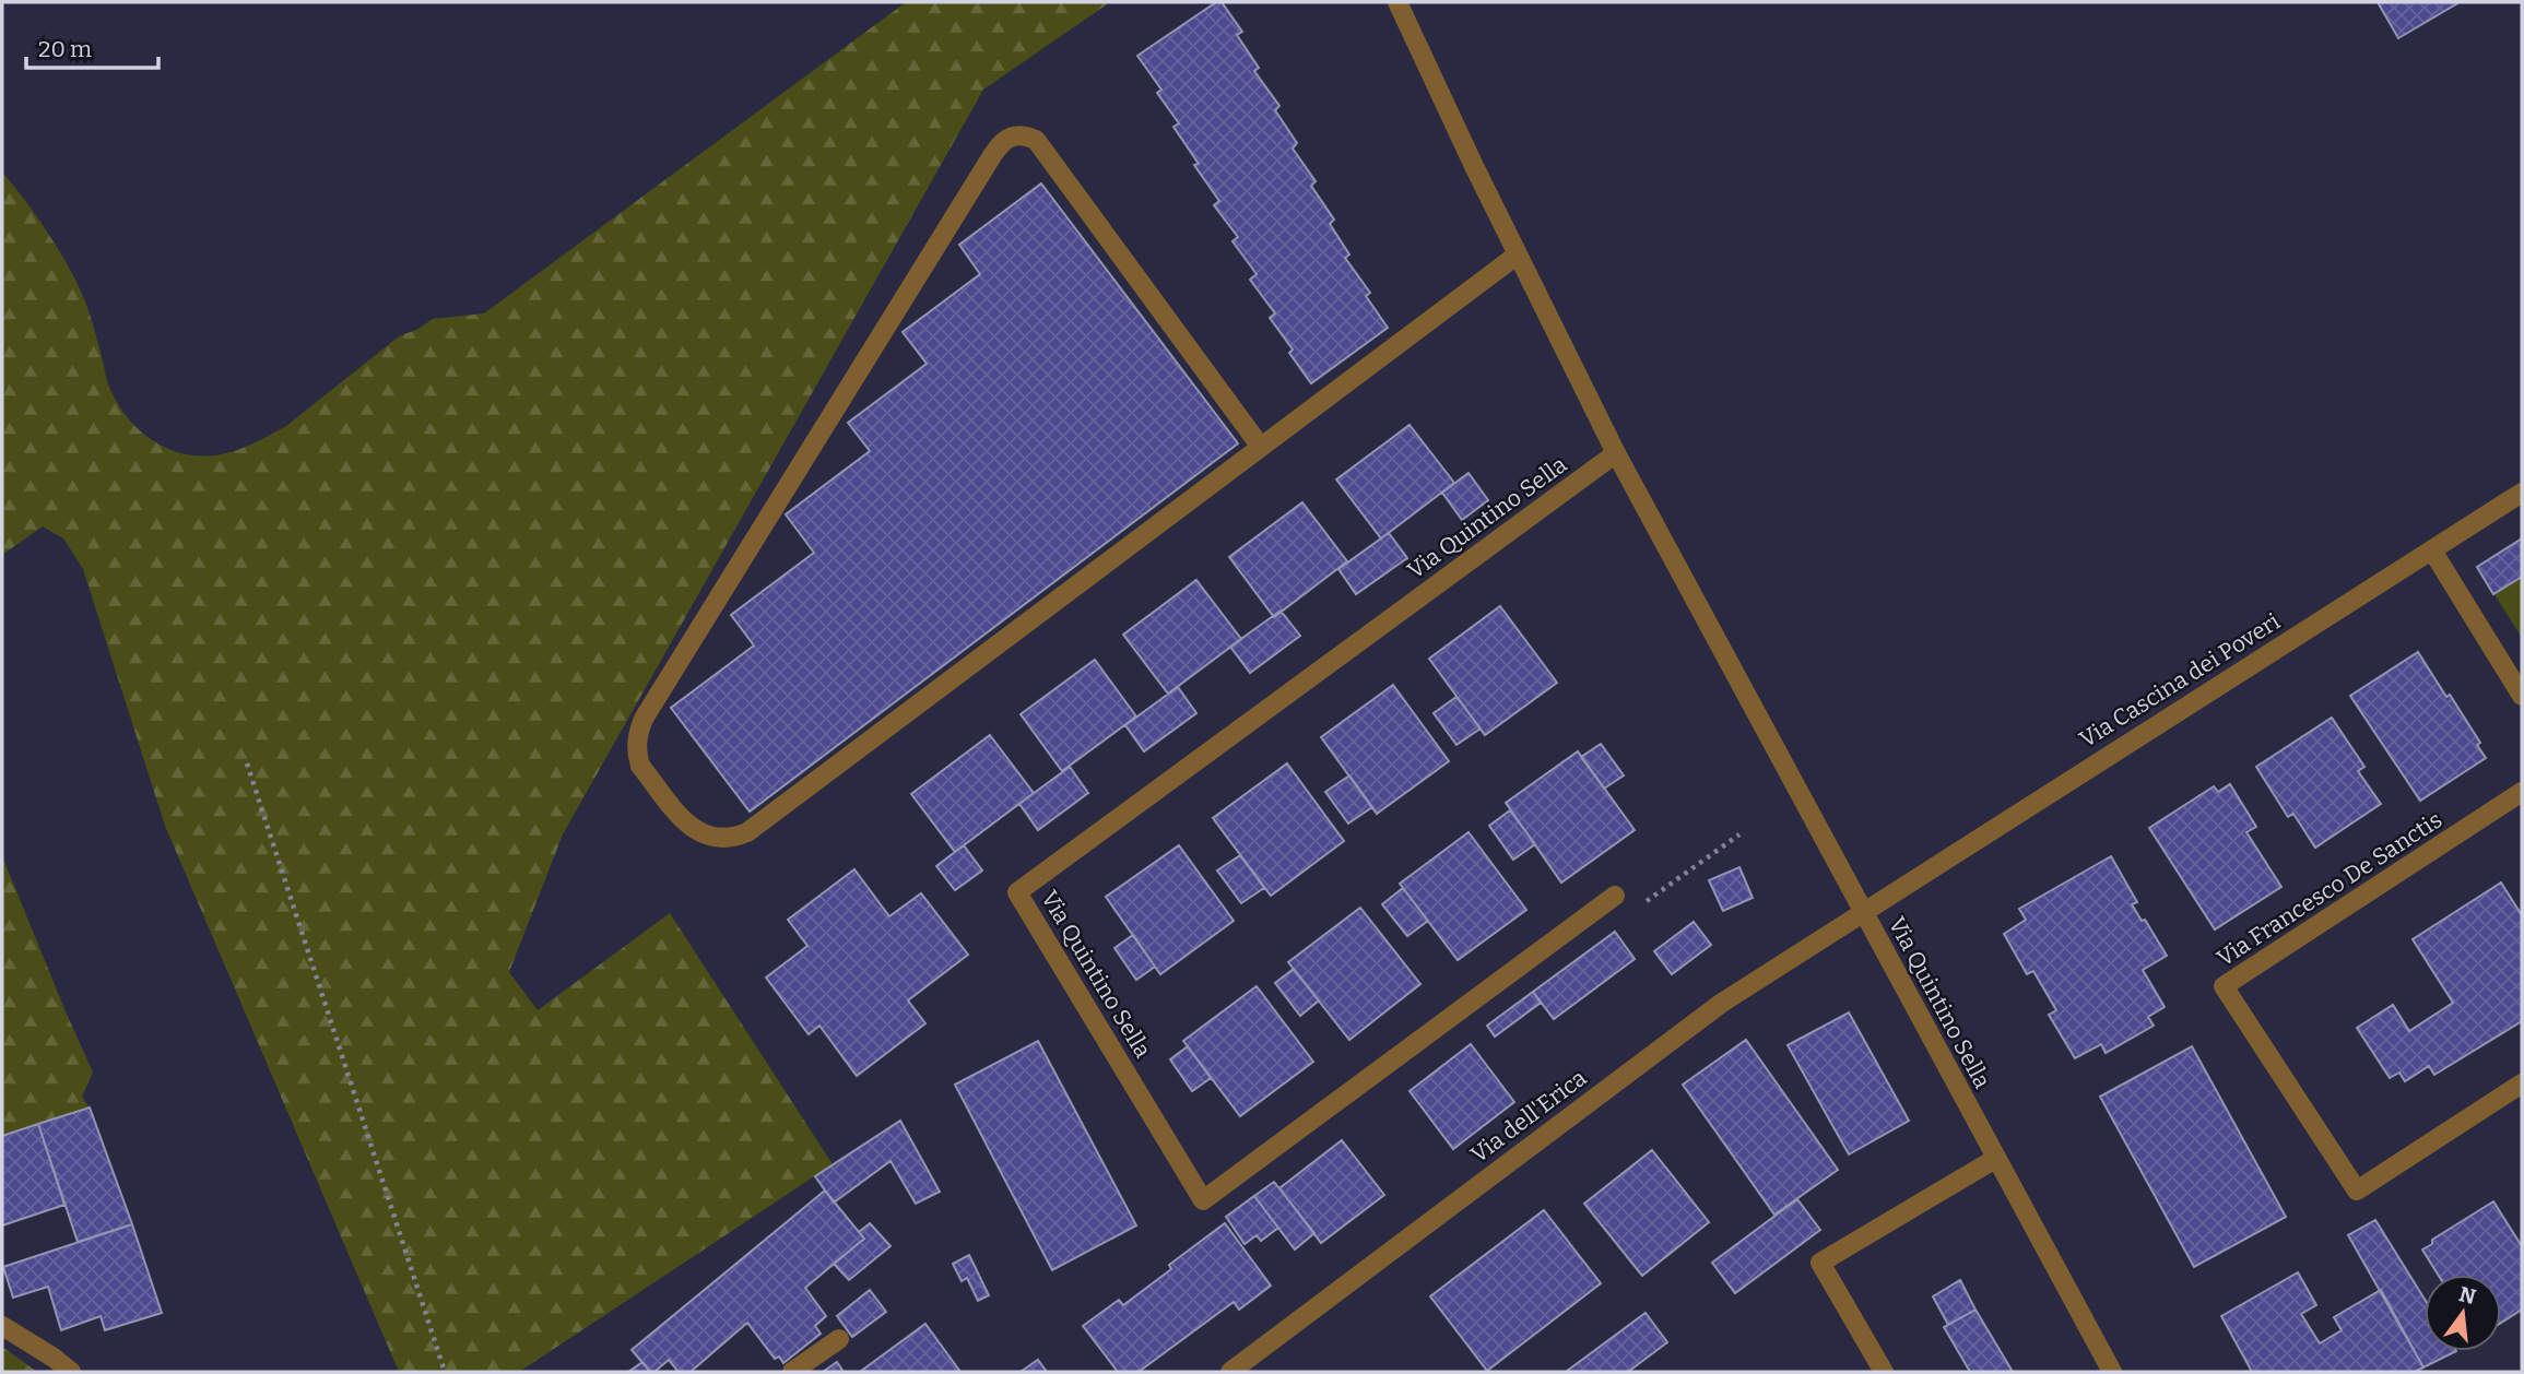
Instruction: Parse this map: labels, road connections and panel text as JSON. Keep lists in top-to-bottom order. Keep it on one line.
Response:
{"streets":{"street":["Via Quintino Sella","Via Cascina dei Poveri","Via Francesco De Sanctis","Via dell'Erica"]},"crossings":[["Via Quintino Sella","Via Cascina dei Poveri"],["Via Quintino Sella","Via dell'Erica"],["Via Cascina dei Poveri","Via dell'Erica"]],"scale_bar":"20 m","north":"top"}
